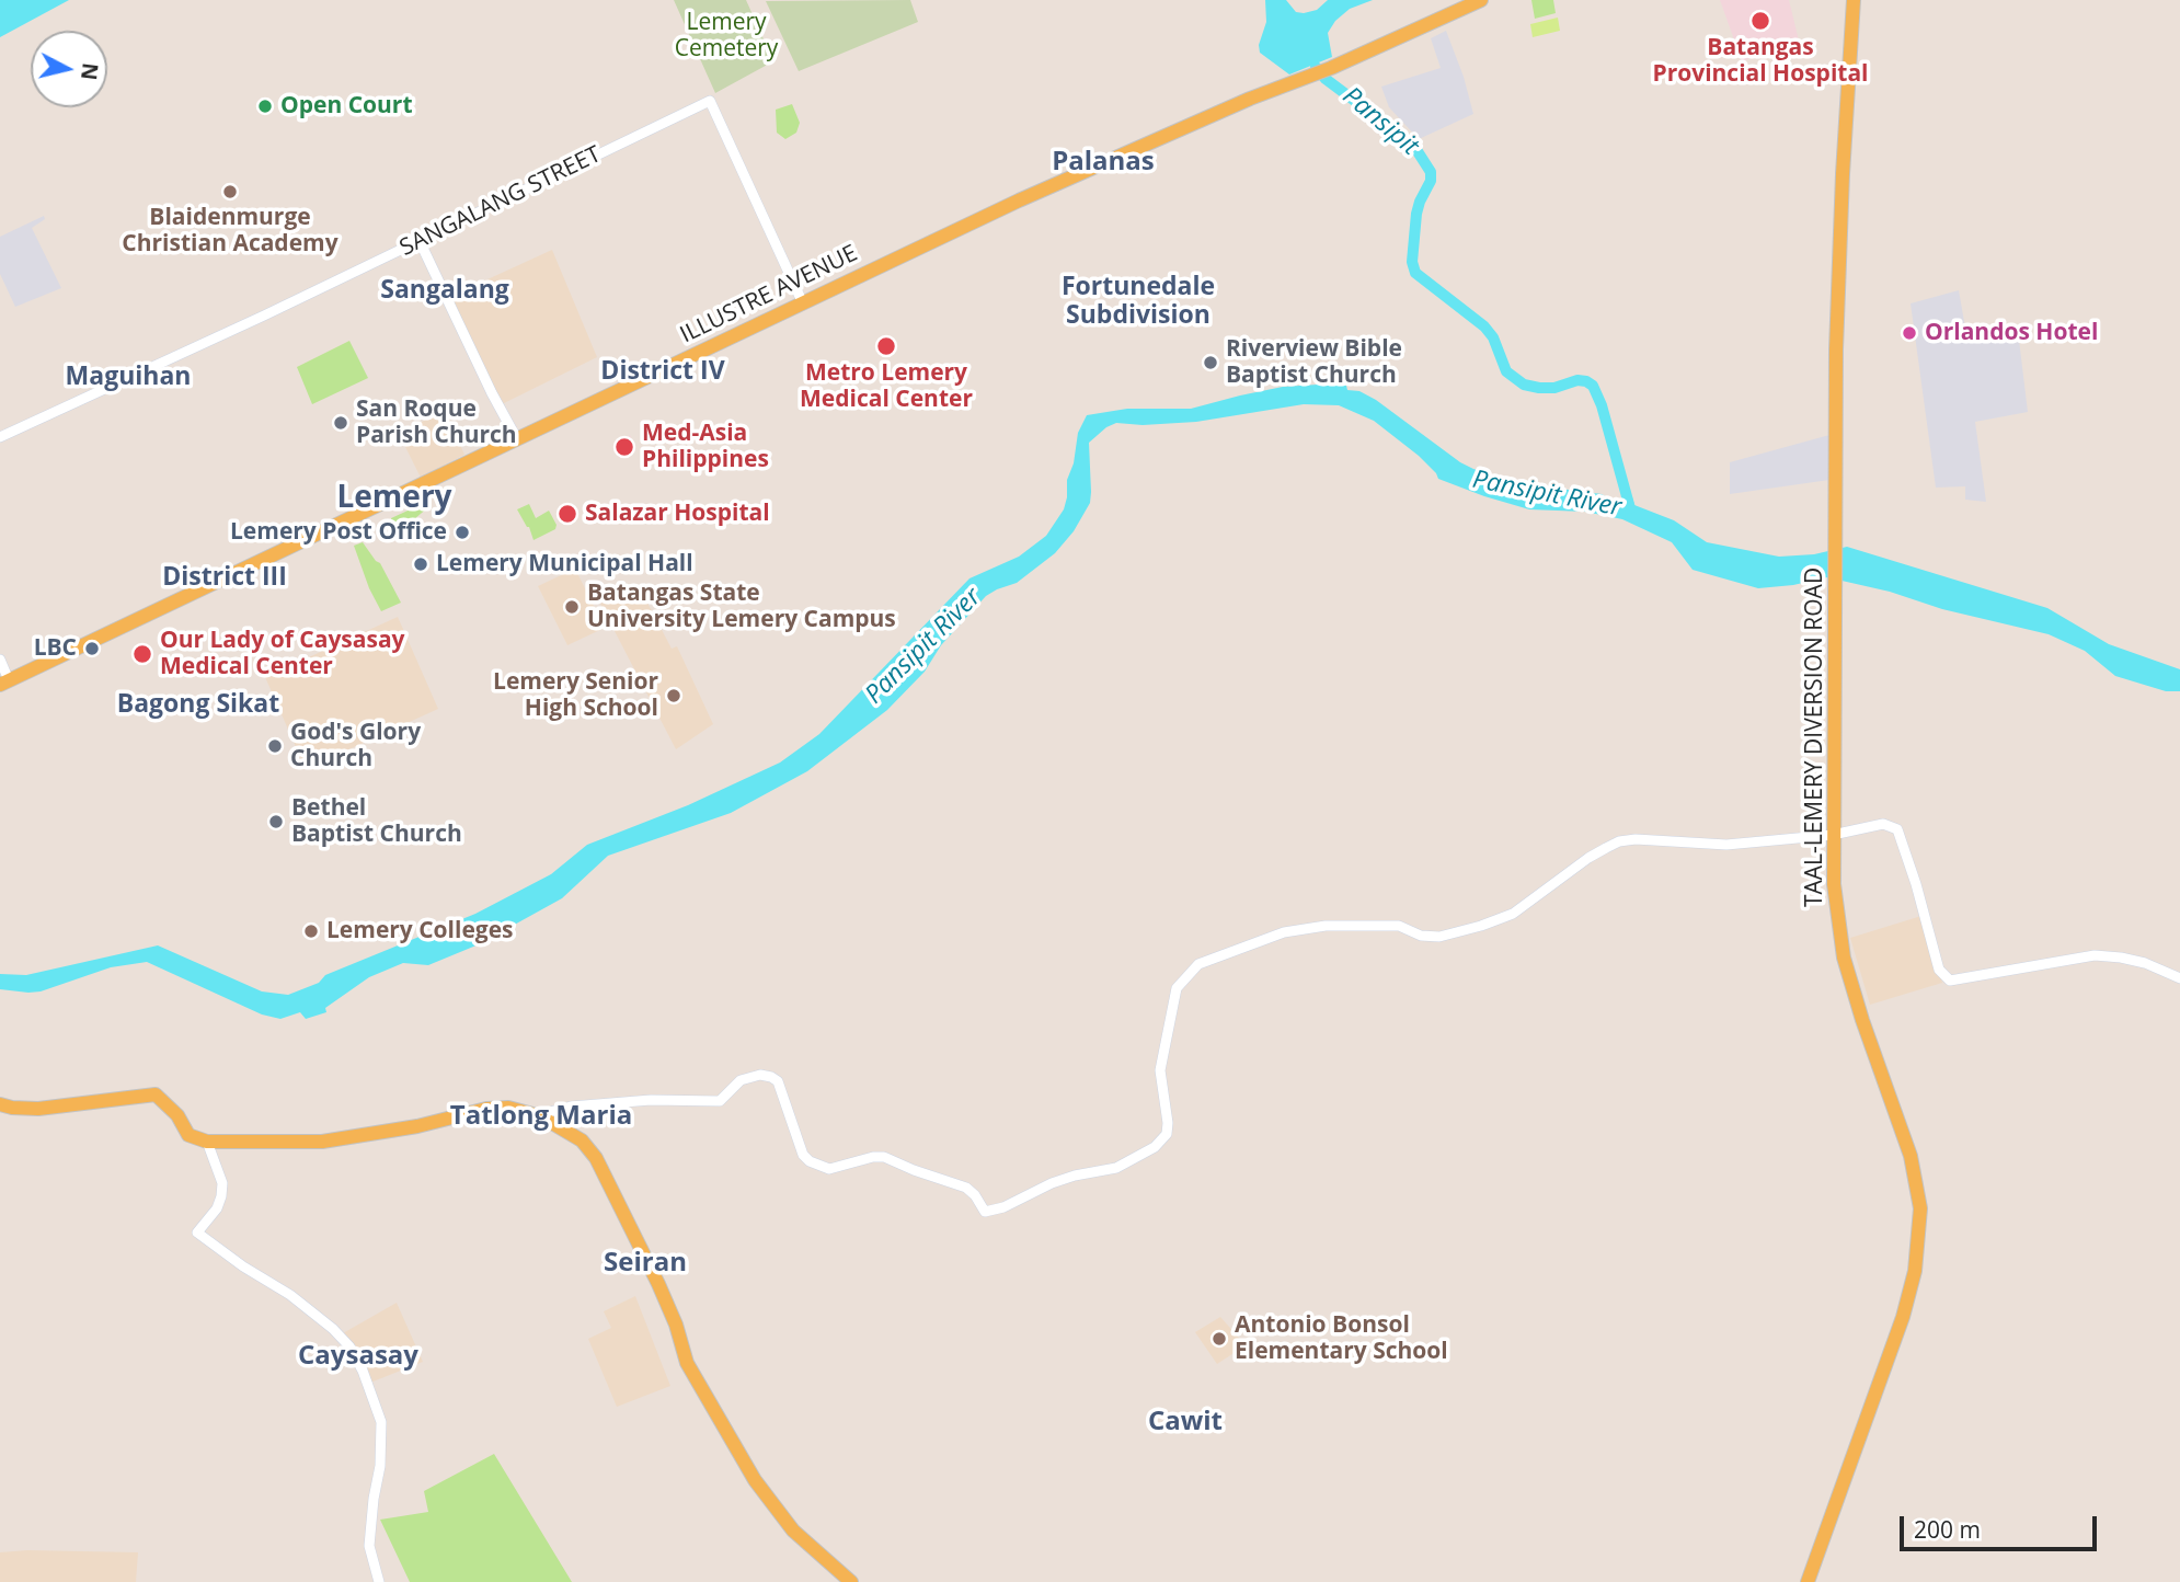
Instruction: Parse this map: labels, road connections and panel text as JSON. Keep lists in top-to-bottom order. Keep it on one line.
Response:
{"streets":{"main road":["ILLUSTRE AVENUE","TAAL-LEMERY DIVERSION ROAD"],"street":["SANGALANG STREET"]},"crossings":[["SANGALANG STREET","ILLUSTRE AVENUE"]],"districts":["Palanas","Fortunedale Subdivision","Sangalang","District IV","Maguihan","Lemery","District III","Bagong Sikat","Tatlong Maria","Seiran","Caysasay","Cawit"],"water":["Pansipit","Pansipit River"],"parks":["Lemery Cemetery"],"places":["Batangas Provincial Hospital","Open Court","Blaidenmurge Christian Academy","Orlandos Hotel","Metro Lemery Medical Center","Riverview Bible Baptist Church","San Roque Parish Church","Med-Asia Philippines","Salazar Hospital","Lemery Post Office","Lemery Municipal Hall","Batangas State University Lemery Campus","LBC","Our Lady of Caysasay Medical Center","Lemery Senior High School","God's Glory Church","Bethel Baptist Church","Lemery Colleges","Antonio Bonsol Elementary School"],"scale_bar":"200 m","north":"right"}
